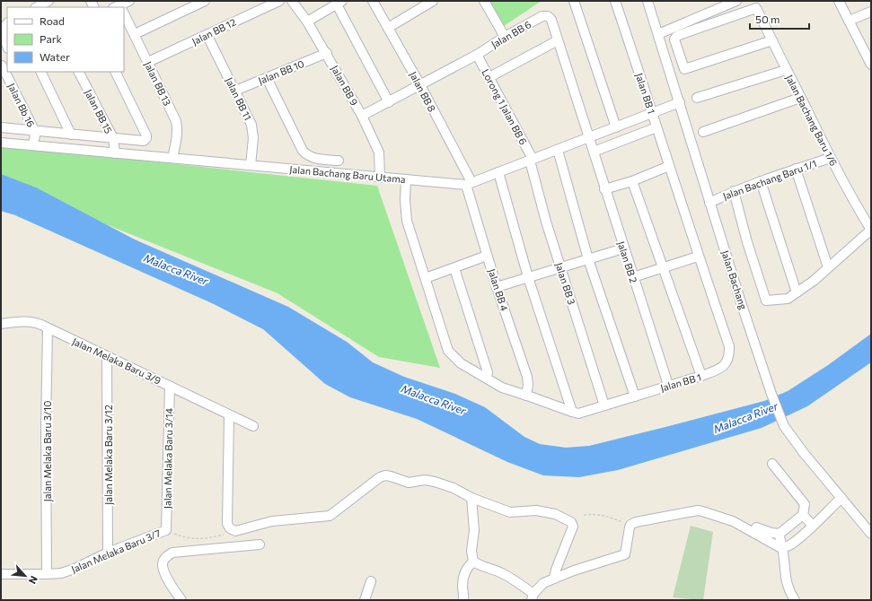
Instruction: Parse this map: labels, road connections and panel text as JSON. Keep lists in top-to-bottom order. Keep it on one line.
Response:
{"streets":{"street":["Jalan BB 12","Jalan BB 6","Jalan BB 10","Jalan BB 13","Jalan BB 9","Jalan BB 8","Jalan BB 1","Jalan BB 11","Jalan Bb 16","Lorong 1 Jalan BB 6","Jalan BB 15","Jalan Bachang Baru 1/6","Jalan Bachang Baru Utama","Jalan Bachang Baru 1/1","Jalan BB 2","Jalan Bachang","Jalan BB 3","Jalan BB 4","Jalan Melaka Baru 3/9","Jalan Melaka Baru 3/10","Jalan Melaka Baru 3/12","Jalan Melaka Baru 3/14","Jalan Melaka Baru 3/7"]},"crossings":[["Jalan BB 12","Jalan BB 13"],["Jalan BB 12","Jalan BB 11"],["Jalan BB 6","Jalan BB 9"],["Jalan BB 6","Jalan BB 8"],["Jalan BB 6","Lorong 1 Jalan BB 6"],["Jalan BB 6","Jalan Bachang Baru Utama"],["Jalan BB 6","Jalan BB 2"],["Jalan BB 10","Jalan BB 9"],["Jalan BB 10","Jalan BB 11"],["Jalan BB 13","Jalan Bachang Baru Utama"],["Jalan BB 9","Jalan Bachang Baru Utama"],["Jalan BB 8","Jalan Bachang Baru Utama"],["Jalan BB 8","Jalan BB 4"],["Jalan BB 1","Jalan Bachang Baru Utama"],["Jalan BB 1","Jalan BB 2"],["Jalan BB 1","Jalan BB 3"],["Jalan BB 1","Jalan BB 4"],["Jalan BB 11","Jalan Bachang Baru Utama"],["Jalan Bb 16","Jalan Bachang Baru Utama"],["Lorong 1 Jalan BB 6","Jalan Bachang Baru Utama"],["Lorong 1 Jalan BB 6","Jalan BB 3"],["Jalan BB 15","Jalan Bachang Baru Utama"],["Jalan Bachang Baru 1/6","Jalan Bachang Baru 1/1"],["Jalan Bachang Baru Utama","Jalan BB 2"],["Jalan Bachang Baru Utama","Jalan Bachang"],["Jalan Bachang Baru Utama","Jalan BB 3"],["Jalan Bachang Baru Utama","Jalan BB 4"],["Jalan Bachang Baru 1/1","Jalan Bachang"],["Jalan Melaka Baru 3/9","Jalan Melaka Baru 3/10"],["Jalan Melaka Baru 3/9","Jalan Melaka Baru 3/12"],["Jalan Melaka Baru 3/9","Jalan Melaka Baru 3/14"],["Jalan Melaka Baru 3/10","Jalan Melaka Baru 3/7"],["Jalan Melaka Baru 3/12","Jalan Melaka Baru 3/7"],["Jalan Melaka Baru 3/14","Jalan Melaka Baru 3/7"]],"water":["Malacca River"],"legend":["Road","Park","Water"],"scale_bar":"50 m","north":"bottom right"}
